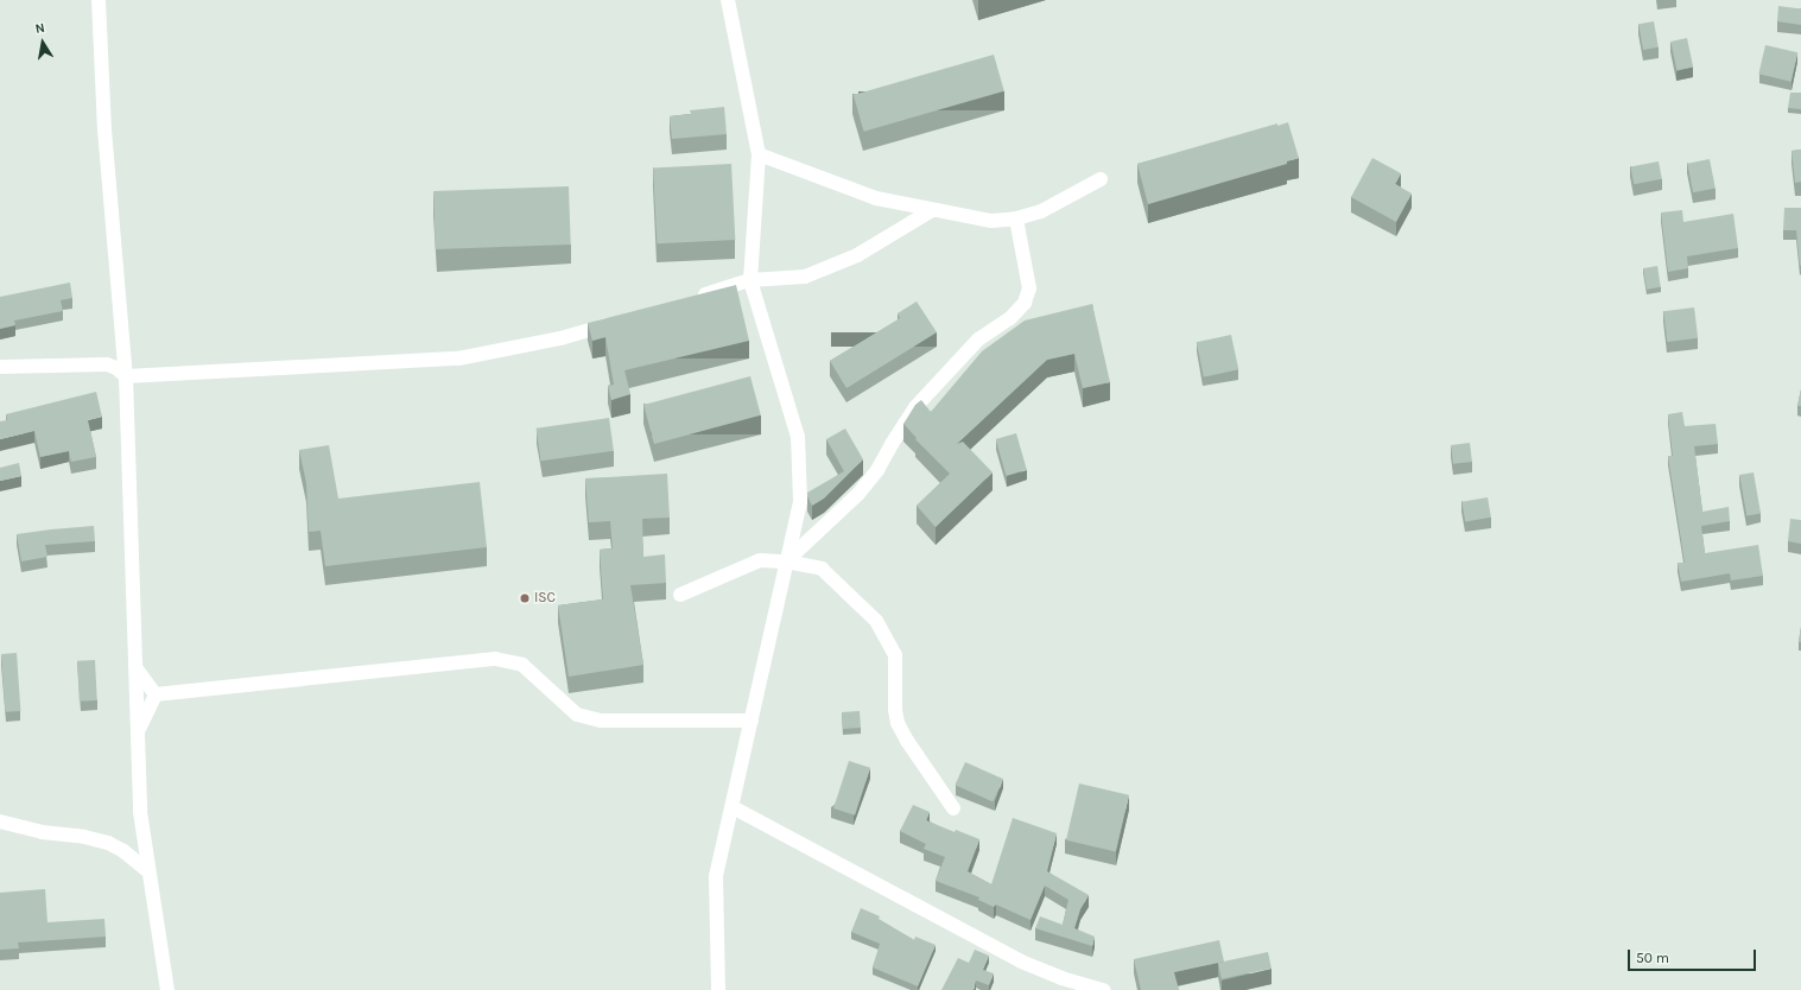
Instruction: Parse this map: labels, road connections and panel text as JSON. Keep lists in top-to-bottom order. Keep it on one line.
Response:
{"places":["ISC"],"scale_bar":"50 m","north":"top"}
